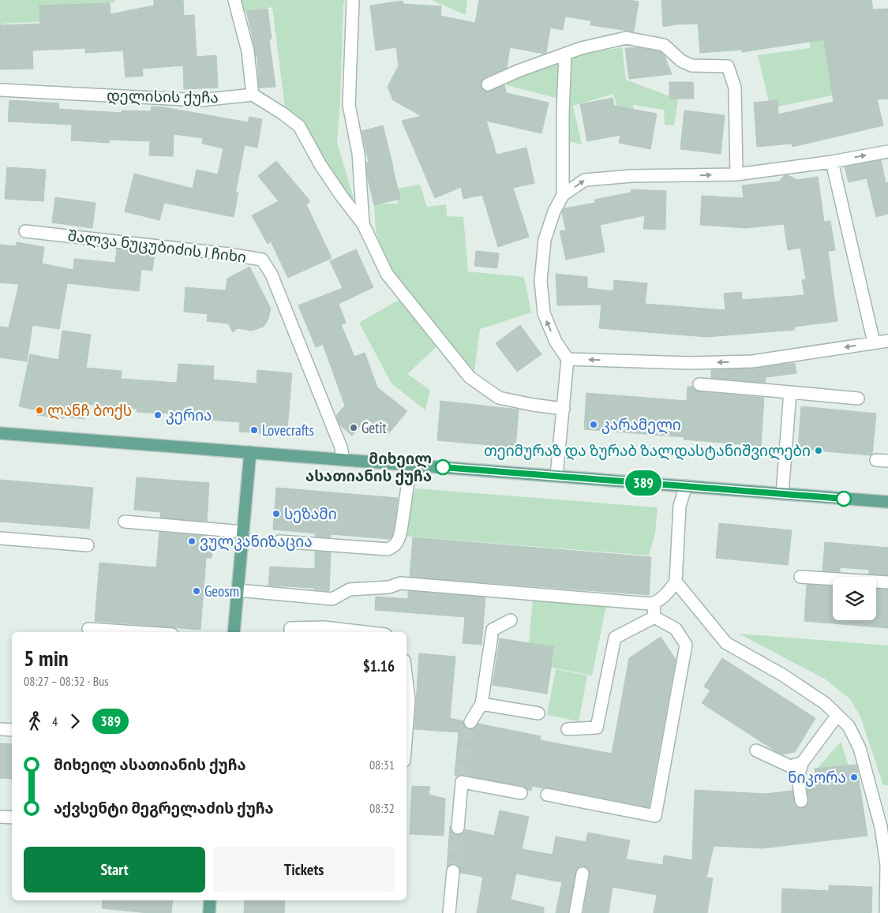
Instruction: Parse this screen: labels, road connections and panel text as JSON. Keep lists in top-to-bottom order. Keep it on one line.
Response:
{"streets":{"street":["დელისის ქუჩა","შალვა ნუცუბიძის I ჩიხი"]},"places":["ლანჩ ბოქს","კერია","კარამელი","Getit","Lovecrafts","თეიმურაზ და ზურაბ ზალდასტანიშვილები","მიხეილ ასათიანის ქუჩა","სეზამი","ვულკანიზაცია","Geosm","ნიკორა"],"lines":["bus line 389"],"page":{"on_map":"389","heading":["5 min","08:27 – 08:32 · Bus","$1.16"],"legs":["4","389"],"list":[{"name":"მიხეილ ასათიანის ქუჩა","value":"08:31"},{"name":"აქვსენტი მეგრელაძის ქუჩა","value":"08:32"}],"buttons":["Start","Tickets"]}}
